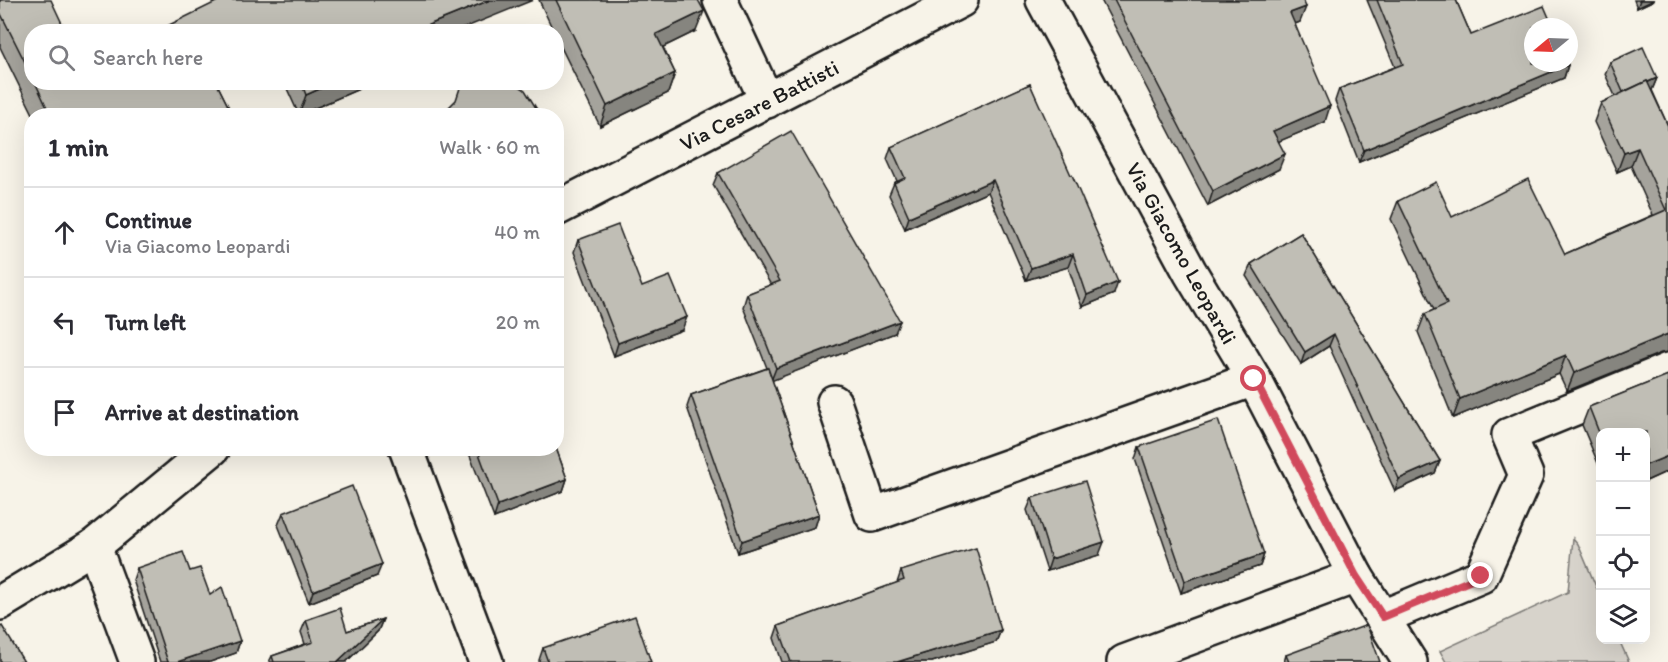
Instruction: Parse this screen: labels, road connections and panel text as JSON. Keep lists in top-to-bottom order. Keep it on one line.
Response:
{"streets":{"street":["Via Cesare Battisti","Via Giacomo Leopardi"]},"north":"left","page":{"search":"Search here","heading":["1 min","Walk · 60 m"],"list":[["Continue","Via Giacomo Leopardi","40 m"],["Turn left","20 m"],"Arrive at destination"],"map_buttons":["+","−"]}}
